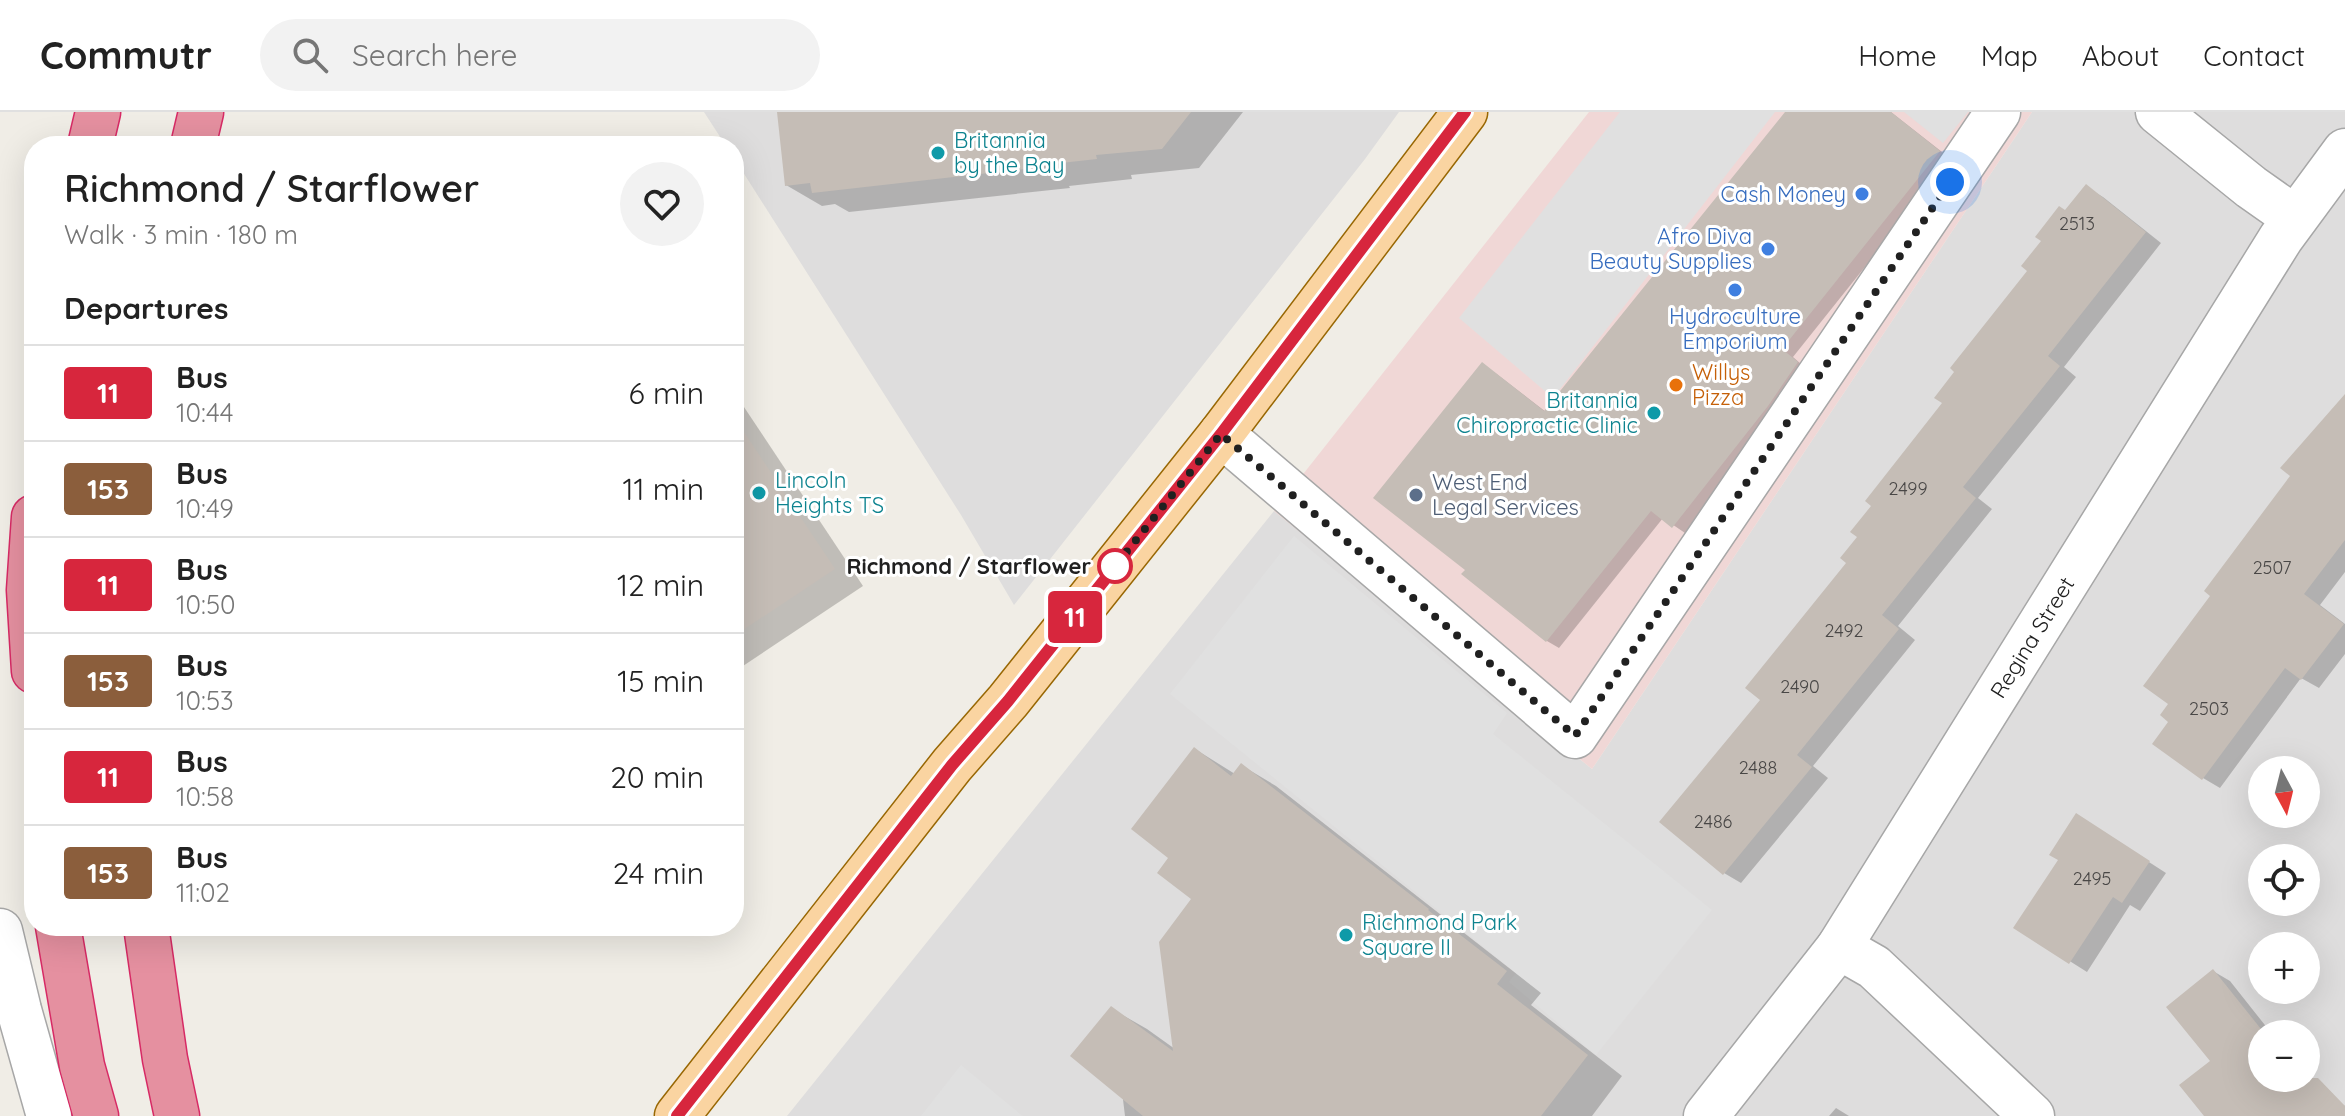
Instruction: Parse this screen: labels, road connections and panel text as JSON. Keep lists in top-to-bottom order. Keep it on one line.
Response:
{"streets":{"street":["Regina Street"]},"places":["Britannia by the Bay","Cash Money","Afro Diva Beauty Supplies","Hydroculture Emporium","Willys Pizza","Britannia Chiropractic Clinic","Lincoln Heights TS","West End Legal Services","Richmond / Starflower","Richmond Park Square II"],"lines":["bus line 11"],"house_numbers":["2513","2499","2507","2492","2490","2503","2488","2486","2495"],"north":"bottom","page":{"header":"Commutr","search":"Search here","nav":["Home","Map","About","Contact"],"on_map":"11","heading":[["Richmond / Starflower","Walk · 3 min · 180 m"],"Departures"],"list":[{"mark":"11","name":"Bus","note":"10:44","value":"6 min"},{"mark":"153","name":"Bus","note":"10:49","value":"11 min"},{"mark":"11","name":"Bus","note":"10:50","value":"12 min"},{"mark":"153","name":"Bus","note":"10:53","value":"15 min"},{"mark":"11","name":"Bus","note":"10:58","value":"20 min"},{"mark":"153","name":"Bus","note":"11:02","value":"24 min"}],"map_buttons":["+","−"]}}
